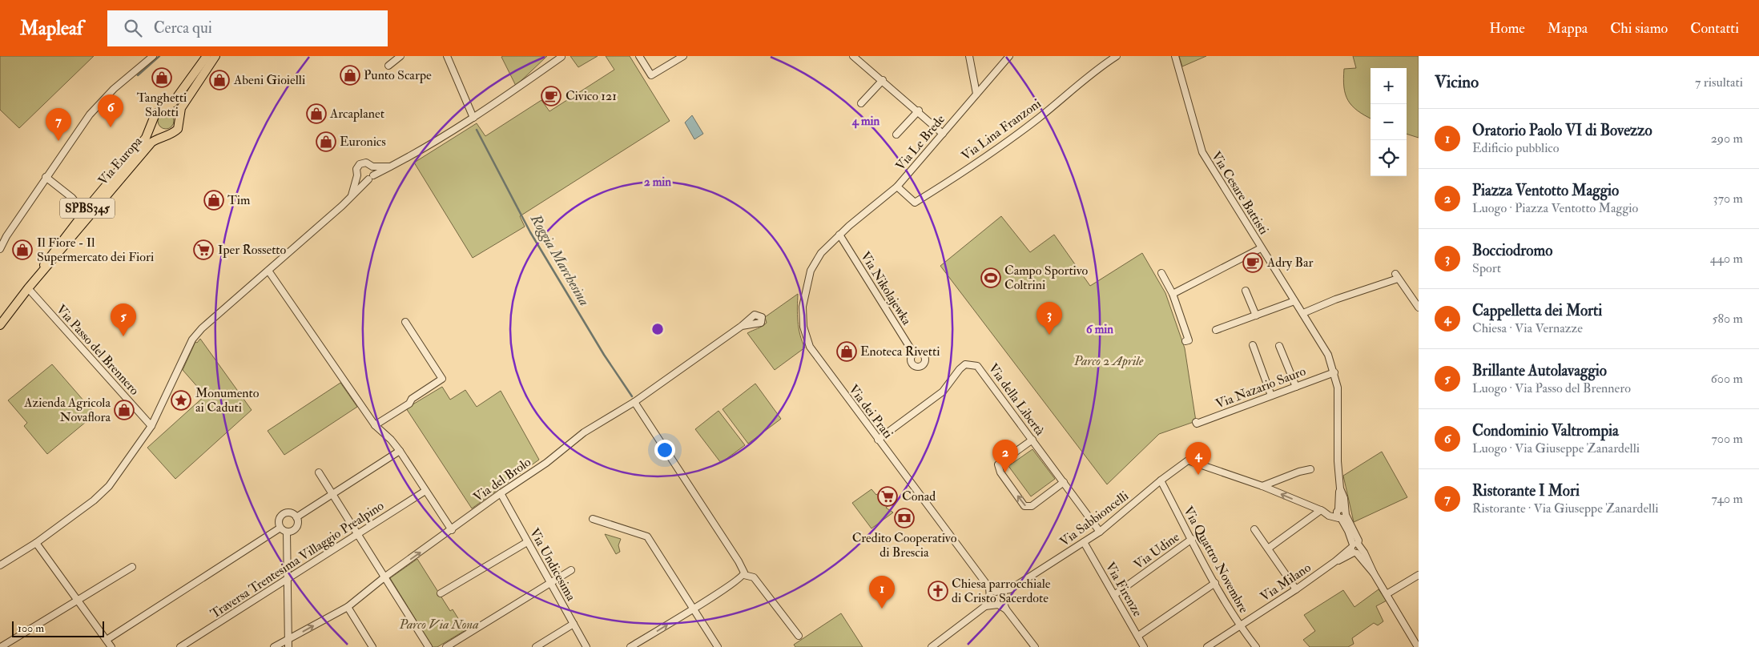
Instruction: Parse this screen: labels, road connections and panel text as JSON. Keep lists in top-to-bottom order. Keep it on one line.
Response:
{"streets":{"main road":["Via Europa","SPBS345"],"street":["Via Lina Franzoni","Via Le Brede","Via Cesare Battisti","Via Nikolajewka","Via Passo del Brennero","Via Nazario Sauro","Via della Libertà","Via dei Prati","Via del Brolo","Via Sabbioncelli","Via Udine","Traversa Trentesima Villaggio Prealpino","Via Quattro Novembre","Via Undicesima","Via Milano","Via Firenze"]},"crossings":[["Via Lina Franzoni","Via Le Brede"],["Via Le Brede","Via Nikolajewka"],["Via Le Brede","Via dei Prati"],["Via Europa","Via Passo del Brennero"],["Via Cesare Battisti","Via Nazario Sauro"],["Via Cesare Battisti","Via Milano"],["Via Nikolajewka","Via dei Prati"],["Via della Libertà","Via dei Prati"],["Via della Libertà","Via Sabbioncelli"],["Via dei Prati","Via Sabbioncelli"],["Via del Brolo","Via Undicesima"],["Via Sabbioncelli","Via Quattro Novembre"],["Via Sabbioncelli","Via Firenze"],["Via Udine","Via Quattro Novembre"],["Via Udine","Via Firenze"],["Via Quattro Novembre","Via Milano"]],"water":["Roggia Marchesina"],"parks":["Parco 2 Aprile","Parco Via Nona"],"places":{"shop":["Punto Scarpe","Tanghetti Salotti","Abeni Gioielli","Arcaplanet","Euronics","Tim","Il Fiore - Il Supermercato dei Fiori","Enoteca Rivetti","Azienda Agricola Novaflora"],"cafe":["Civico 121","Adry Bar"],"supermarket":["Iper Rossetto","Conad"],"sports":["Campo Sportivo Coltrini"],"place":["Monumento ai Caduti"],"bank":["Credito Cooperativo di Brescia"],"church":["Chiesa parrocchiale di Cristo Sacerdote"]},"scale_bar":"100 m","page":{"header":"Mapleaf","search":"Cerca qui","nav":["Home","Mappa","Chi siamo","Contatti"],"heading":["Vicino","7 risultati"],"map_buttons":["+","−"],"pins":["6","7","3","5","2","4","1"],"list":[{"mark":"1","name":"Oratorio Paolo VI di Bovezzo","note":"Edificio pubblico","value":"290 m"},{"mark":"2","name":"Piazza Ventotto Maggio","note":"Luogo · Piazza Ventotto Maggio","value":"370 m"},{"mark":"3","name":"Bocciodromo","note":"Sport","value":"440 m"},{"mark":"4","name":"Cappelletta dei Morti","note":"Chiesa · Via Vernazze","value":"580 m"},{"mark":"5","name":"Brillante Autolavaggio","note":"Luogo · Via Passo del Brennero","value":"600 m"},{"mark":"6","name":"Condominio Valtrompia","note":"Luogo · Via Giuseppe Zanardelli","value":"700 m"},{"mark":"7","name":"Ristorante I Mori","note":"Ristorante · Via Giuseppe Zanardelli","value":"740 m"}],"scale":"100 m"},"rings":["4 min","2 min","6 min"]}
